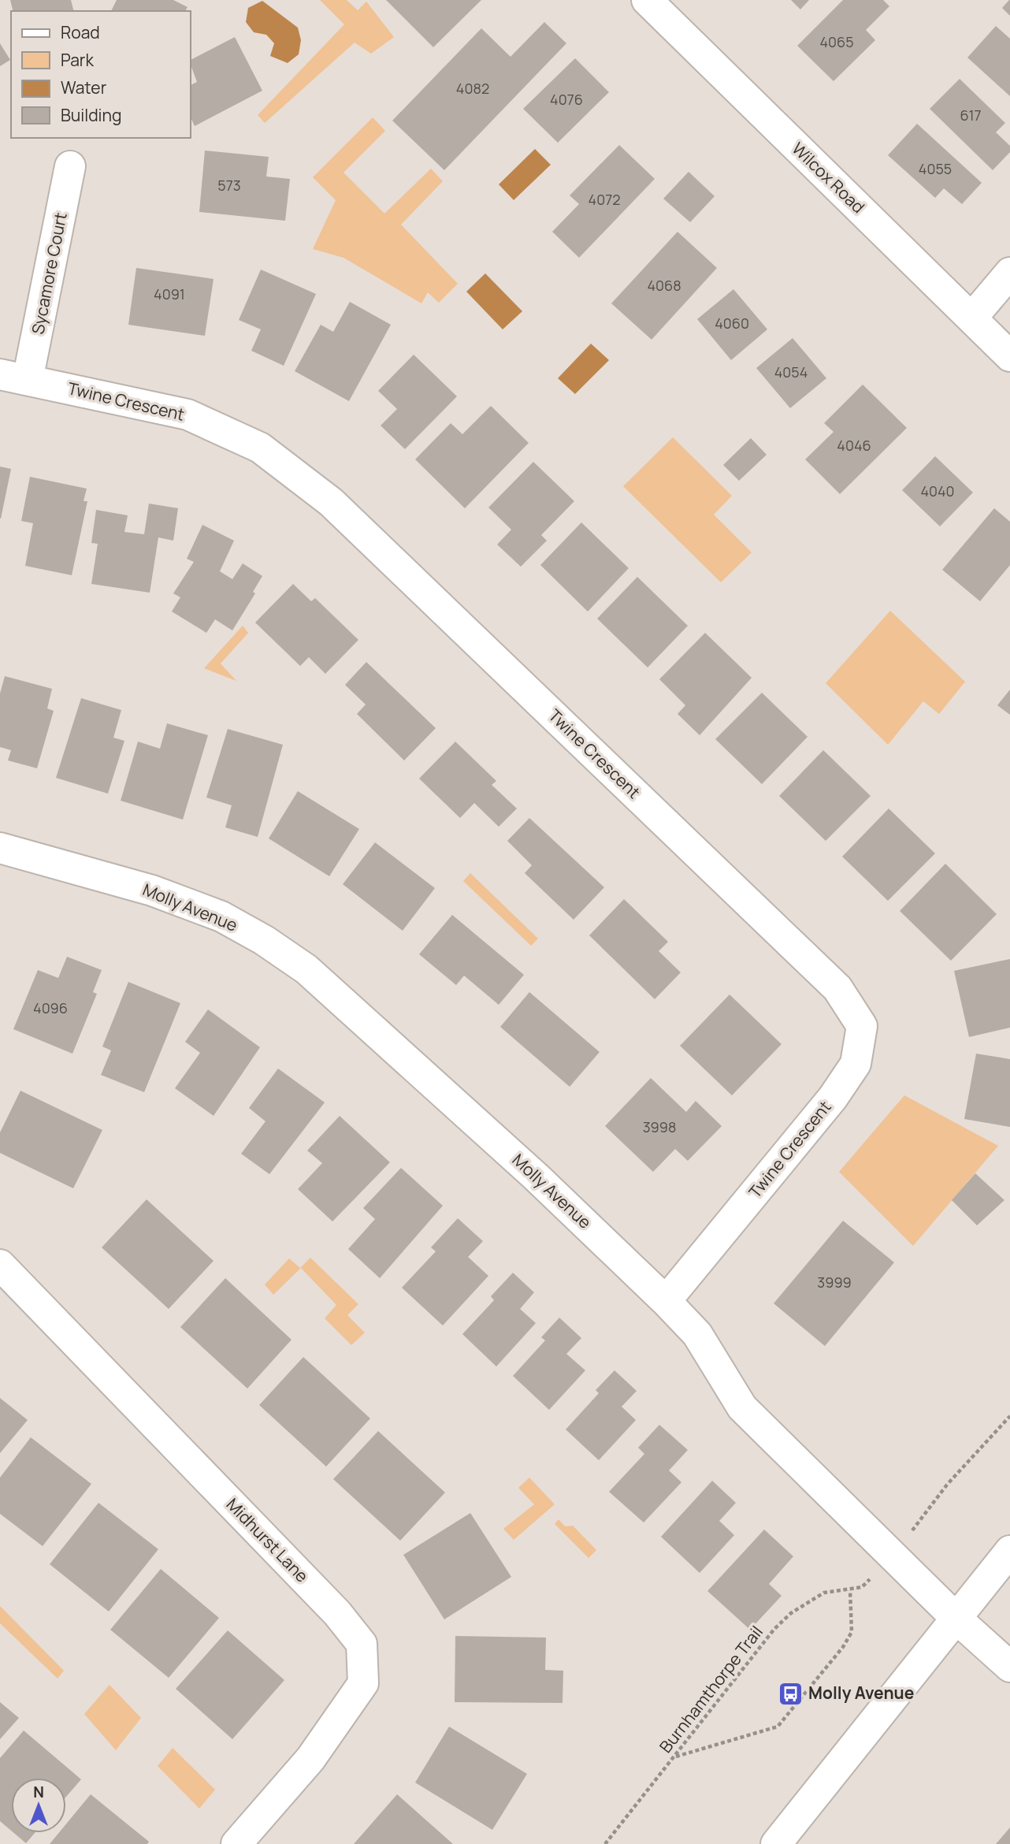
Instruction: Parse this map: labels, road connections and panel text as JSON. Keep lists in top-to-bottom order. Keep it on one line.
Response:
{"streets":{"street":["Wilcox Road","Sycamore Court","Twine Crescent","Molly Avenue","Midhurst Lane"],"path":["Burnhamthorpe Trail"]},"crossings":[["Sycamore Court","Twine Crescent"],["Twine Crescent","Molly Avenue"]],"places":{"bus stop":["Molly Avenue"]},"house_numbers":["4065","4082","4076","617","4055","573","4072","4068","4091","4060","4054","4046","4040","4096","3998","3999"],"legend":["Road","Park","Water","Building"],"north":"top"}
